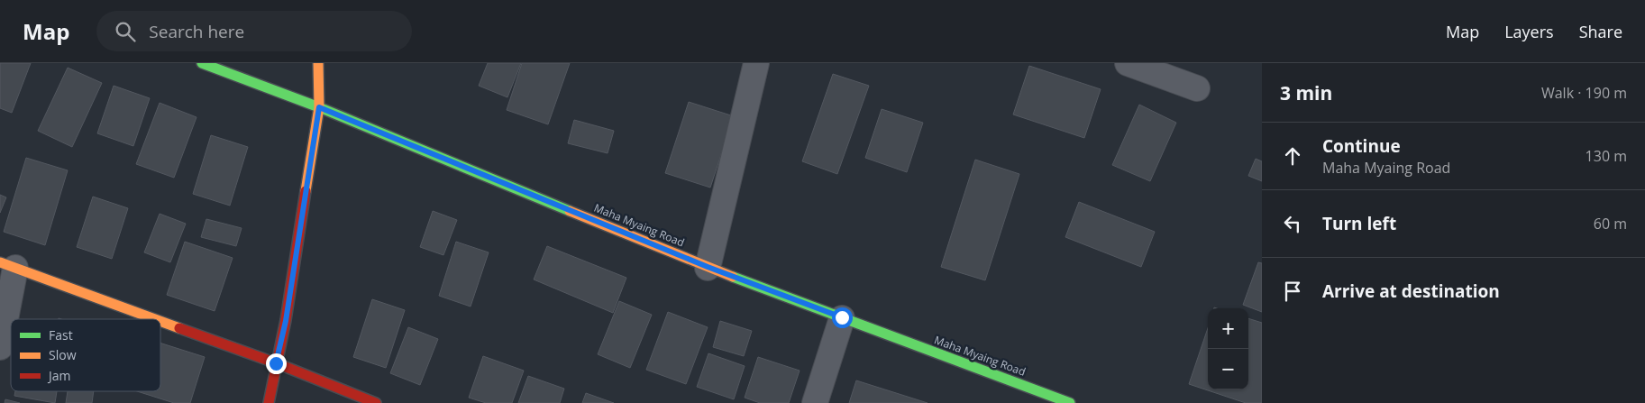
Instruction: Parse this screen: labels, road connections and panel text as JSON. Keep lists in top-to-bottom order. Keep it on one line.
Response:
{"streets":{"street":["Maha Myaing Road"]},"legend":["Fast","Slow","Jam"],"page":{"header":"Map","search":"Search here","nav":["Map","Layers","Share"],"heading":["3 min","Walk · 190 m"],"list":[["Continue","Maha Myaing Road","130 m"],["Turn left","60 m"],"Arrive at destination"],"map_buttons":["+","−"]}}
